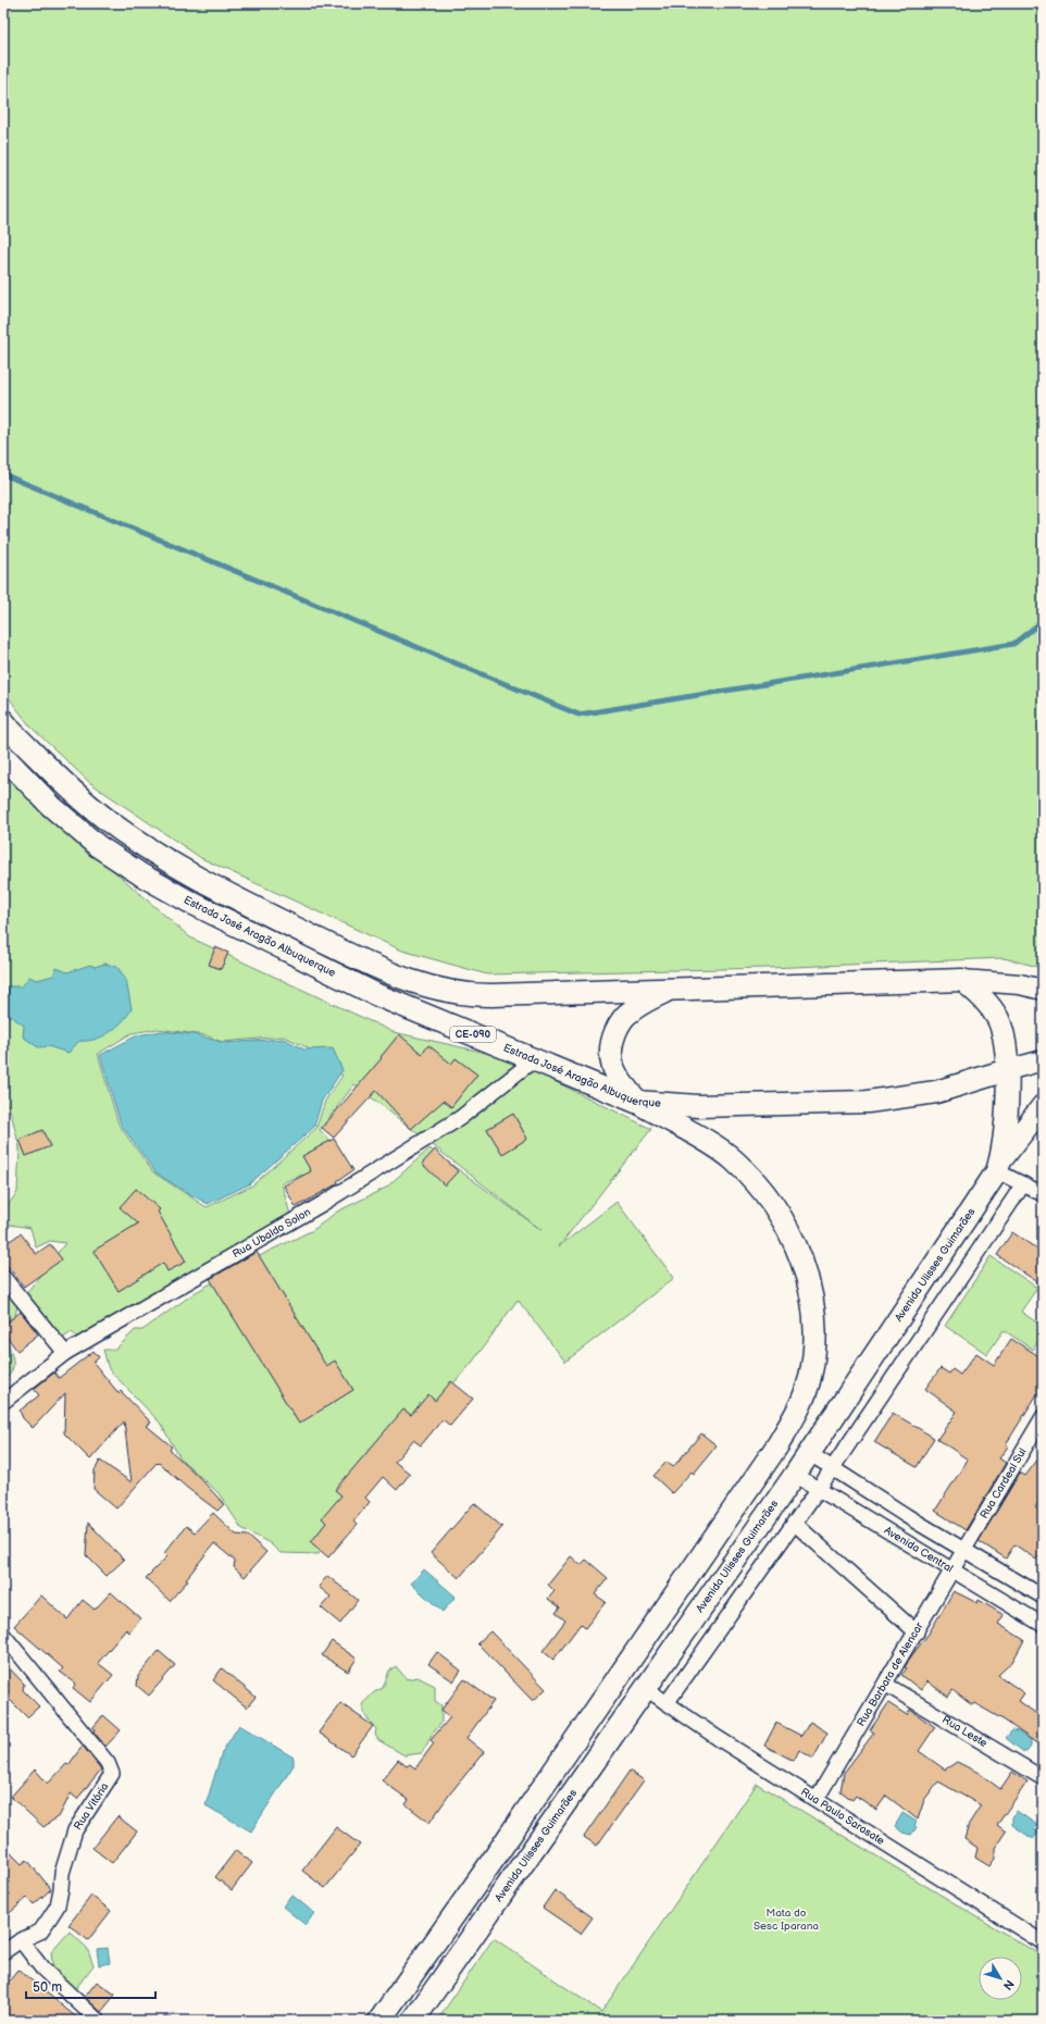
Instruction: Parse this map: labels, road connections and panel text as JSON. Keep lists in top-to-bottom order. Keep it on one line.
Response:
{"streets":{"main road":["Estrada José Aragão Albuquerque","CE-090","Avenida Ulisses Guimarães"],"street":["Rua Ubaldo Solon","Rua Cardeal Sul","Avenida Central","Rua Barbara de Alencar","Rua Leste","Rua Vitória","Rua Paulo Sarasate"]},"crossings":[["Estrada José Aragão Albuquerque","CE-090"],["Estrada José Aragão Albuquerque","Rua Ubaldo Solon"],["Estrada José Aragão Albuquerque","Avenida Ulisses Guimarães"],["CE-090","Avenida Ulisses Guimarães"],["Avenida Ulisses Guimarães","Avenida Central"],["Avenida Ulisses Guimarães","Rua Paulo Sarasate"],["Rua Cardeal Sul","Avenida Central"],["Rua Cardeal Sul","Rua Barbara de Alencar"],["Avenida Central","Rua Barbara de Alencar"],["Rua Barbara de Alencar","Rua Leste"],["Rua Barbara de Alencar","Rua Paulo Sarasate"]],"parks":["Mata do Sesc Iparana"],"scale_bar":"50 m","north":"bottom right"}
